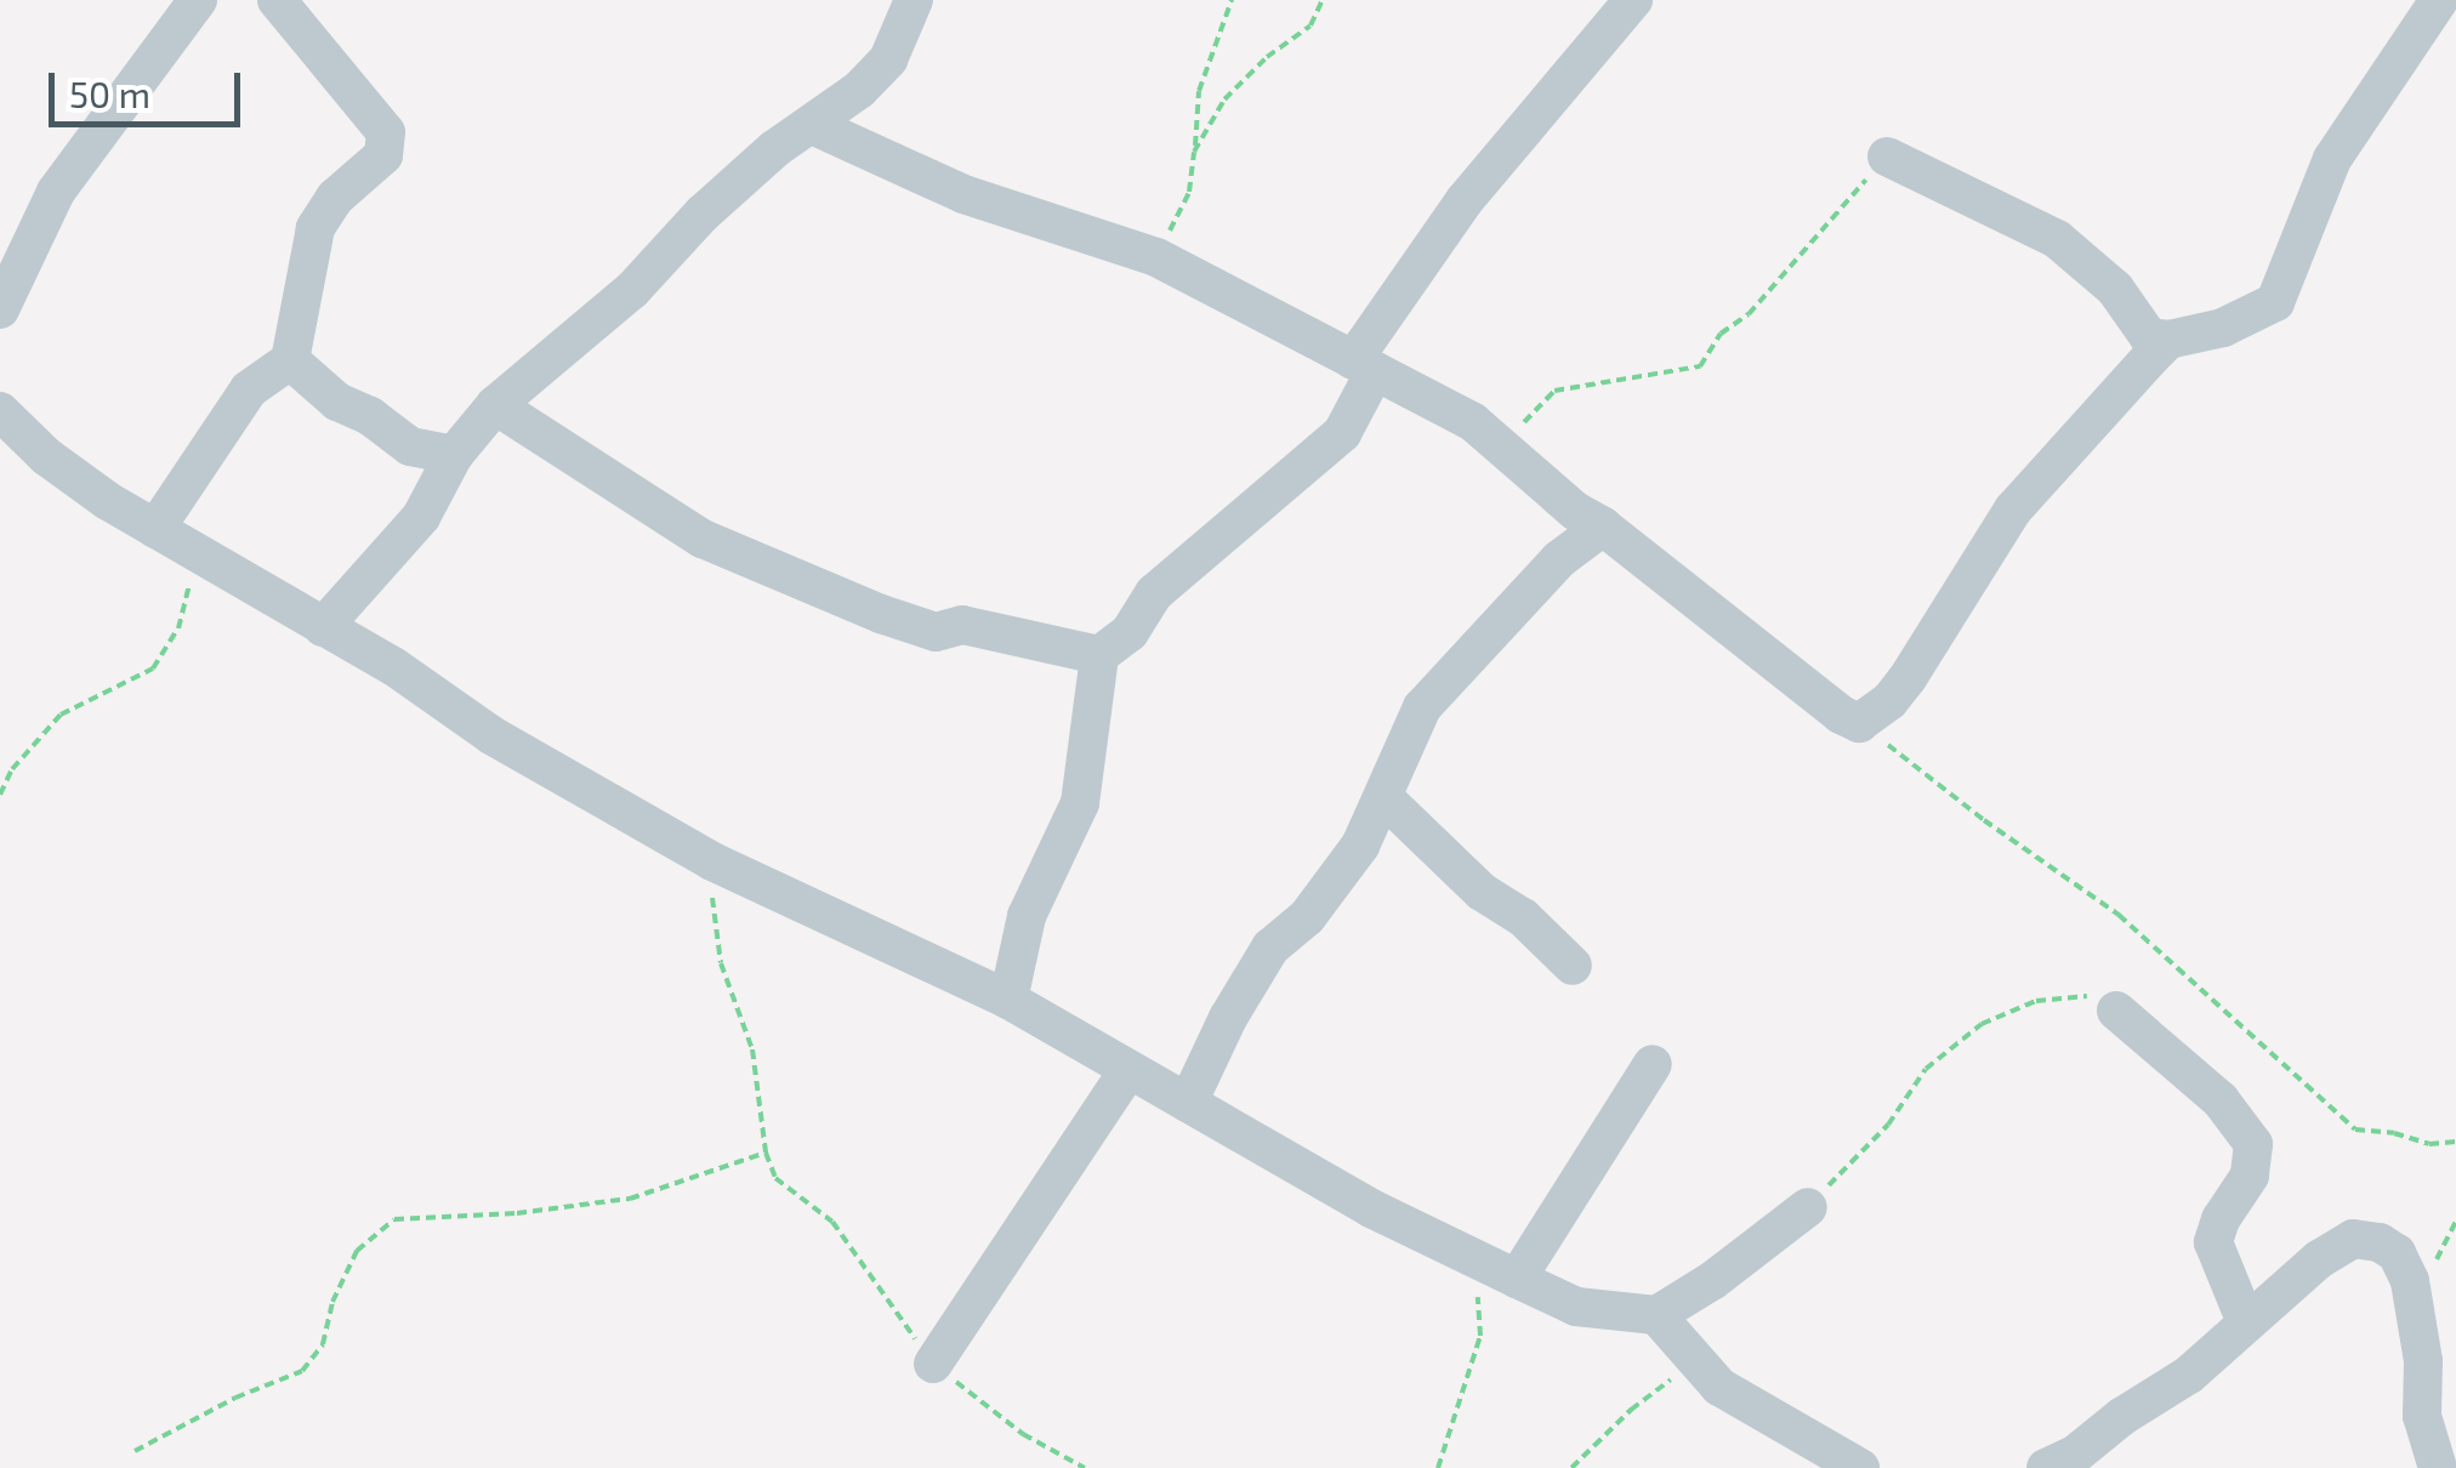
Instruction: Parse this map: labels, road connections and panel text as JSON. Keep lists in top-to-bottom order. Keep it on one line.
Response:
{"scale_bar":"50 m"}
